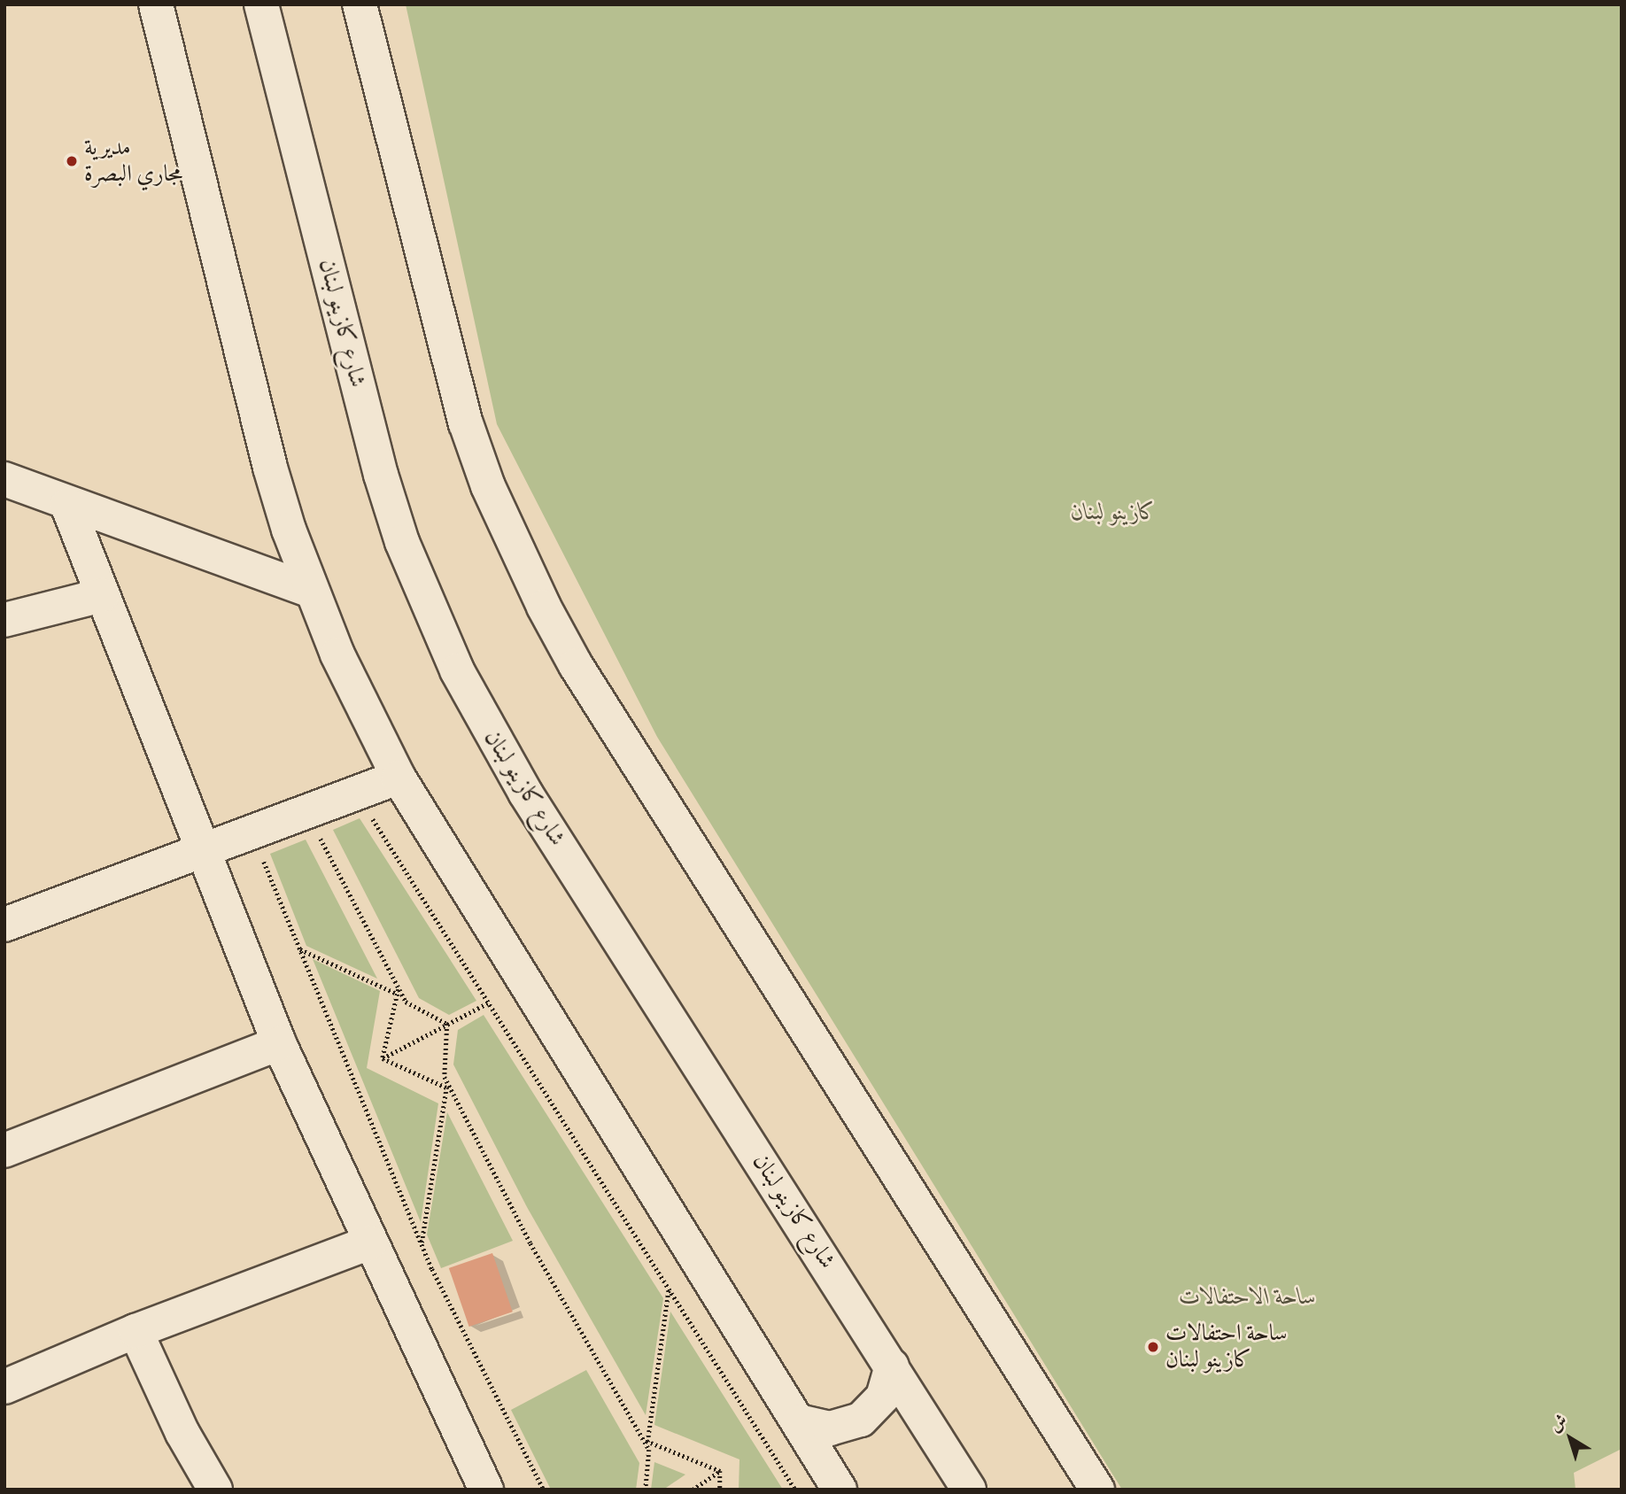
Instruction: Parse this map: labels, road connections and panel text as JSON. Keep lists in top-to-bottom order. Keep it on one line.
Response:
{"streets":{"street":["شارع كازينو لبنان"]},"parks":["كازينو لبنان","ساحة الاحتفالات"],"places":["مديرية مجاري البصرة","ساحة احتفالات كازينو لبنان"],"north":"top left"}
